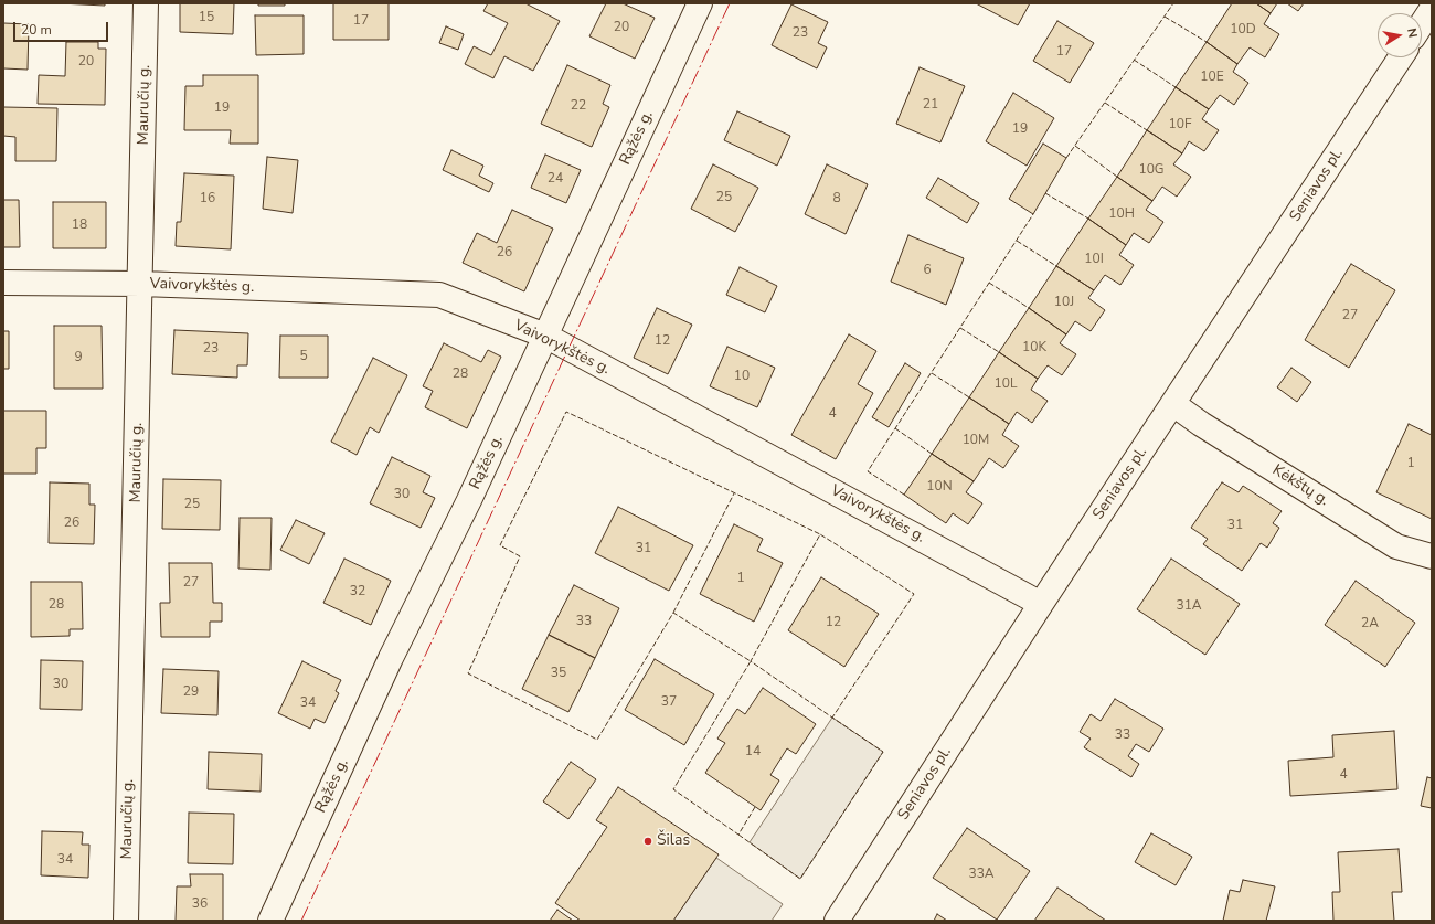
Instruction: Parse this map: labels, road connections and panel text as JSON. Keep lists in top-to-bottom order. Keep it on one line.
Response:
{"streets":{"street":["Mauručių g.","Rąžės g.","Seniavos pl.","Vaivorykštės g.","Kėkštų g."]},"crossings":[["Mauručių g.","Vaivorykštės g."],["Rąžės g.","Vaivorykštės g."],["Seniavos pl.","Vaivorykštės g."],["Seniavos pl.","Kėkštų g."]],"places":["Šilas"],"house_numbers":["15","17","20","10D","23","17","20","10E","21","22","19","10F","19","10G","24","25","16","8","10H","18","26","10I","6","10J","27","12","10K","23","5","9","28","10","10L","4","10M","1","10N","30","25","26","31","31","1","27","32","28","31A","33","12","2A","35","30","29","37","34","33","14","4","34","33A","36"],"scale_bar":"20 m","north":"right"}
